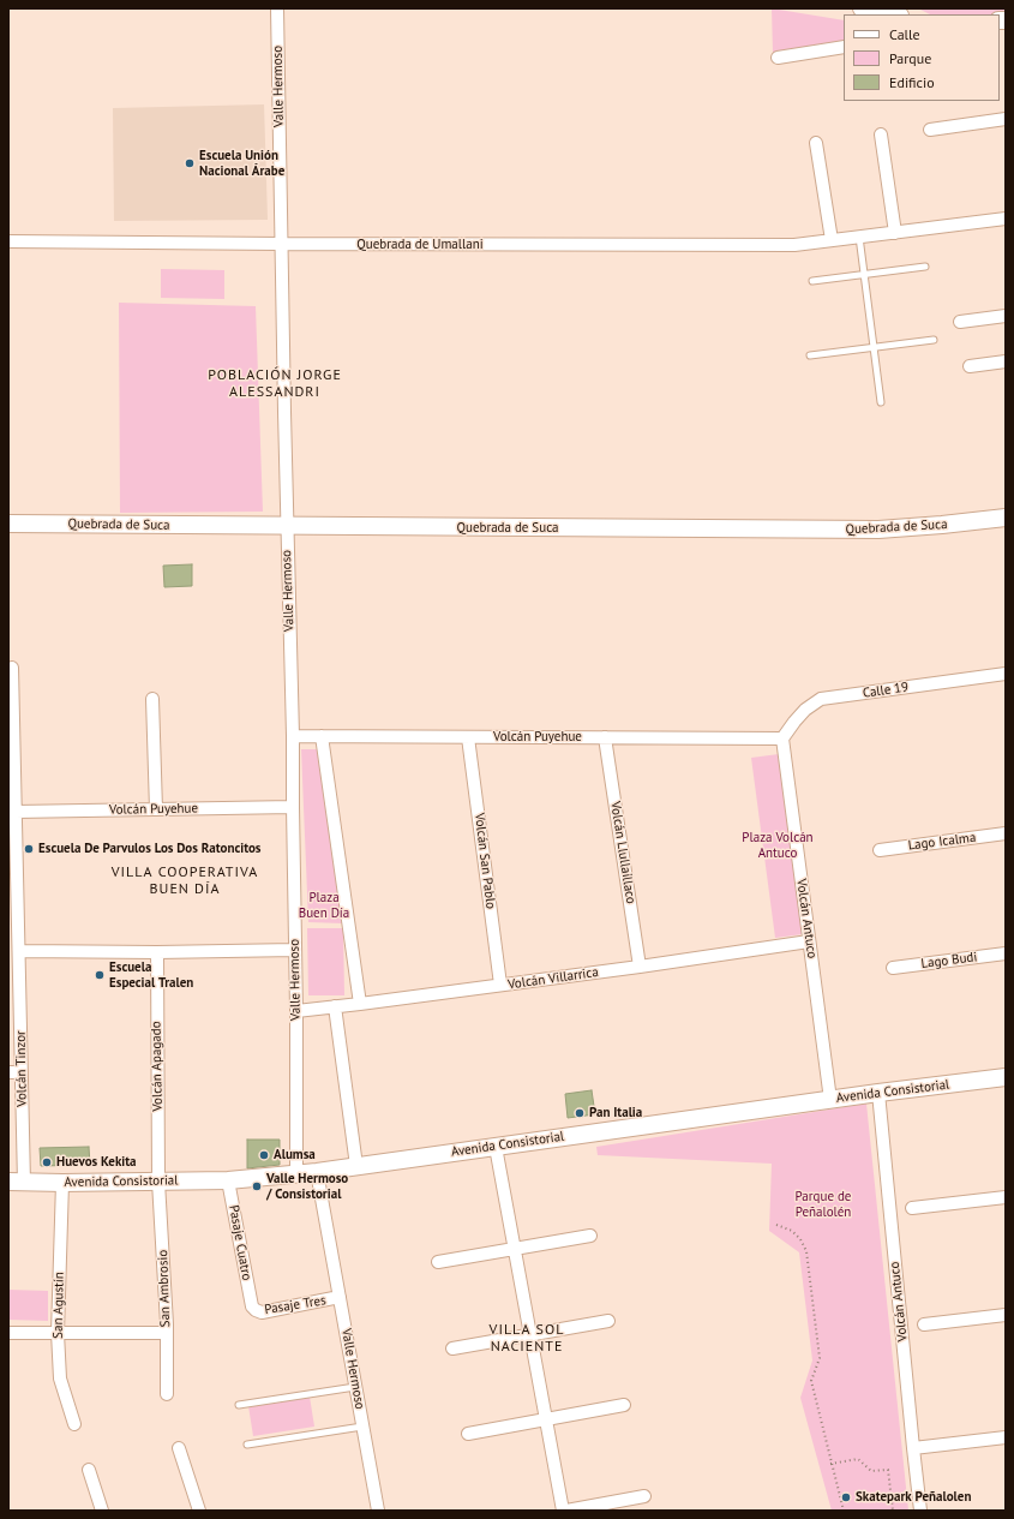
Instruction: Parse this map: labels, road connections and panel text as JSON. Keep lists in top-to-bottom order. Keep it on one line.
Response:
{"streets":{"street":["Valle Hermoso","Quebrada de Umallani","Quebrada de Suca","Calle 19","Volcán Puyehue","Lago Icalma","Volcán Llullaillaco","Volcán San Pablo","Volcán Antuco","Lago Budi","Volcán Villarrica","Volcán Apagado","Volcán Tinzor","Avenida Consistorial","Pasaje Cuatro","San Ambrosio","San Agustín","Pasaje Tres"]},"crossings":[["Valle Hermoso","Quebrada de Umallani"],["Valle Hermoso","Quebrada de Suca"],["Valle Hermoso","Volcán Puyehue"],["Valle Hermoso","Volcán Villarrica"],["Valle Hermoso","Avenida Consistorial"],["Valle Hermoso","Pasaje Tres"],["Calle 19","Volcán Puyehue"],["Calle 19","Volcán Antuco"],["Volcán Puyehue","Volcán Llullaillaco"],["Volcán Puyehue","Volcán San Pablo"],["Volcán Puyehue","Volcán Antuco"],["Volcán Puyehue","Volcán Tinzor"],["Volcán Llullaillaco","Volcán Villarrica"],["Volcán San Pablo","Volcán Villarrica"],["Volcán Antuco","Volcán Villarrica"],["Volcán Antuco","Avenida Consistorial"],["Volcán Apagado","Avenida Consistorial"],["Volcán Apagado","San Ambrosio"],["Volcán Tinzor","Avenida Consistorial"],["Avenida Consistorial","Pasaje Cuatro"],["Avenida Consistorial","San Ambrosio"],["Avenida Consistorial","San Agustín"],["Pasaje Cuatro","Pasaje Tres"]],"districts":["POBLACIÓN JORGE ALESSANDRI","VILLA COOPERATIVA BUEN DÍA","VILLA SOL NACIENTE"],"parks":["Plaza Volcán Antuco","Plaza Buen Día","Parque de Peñalolén"],"places":["Escuela Unión Nacional Árabe","Escuela De Parvulos Los Dos Ratoncitos","Escuela Especial Tralen","Pan Italia","Alumsa","Huevos Kekita","Valle Hermoso / Consistorial","Skatepark Peñalolen"],"legend":["Calle","Parque","Edificio"]}
